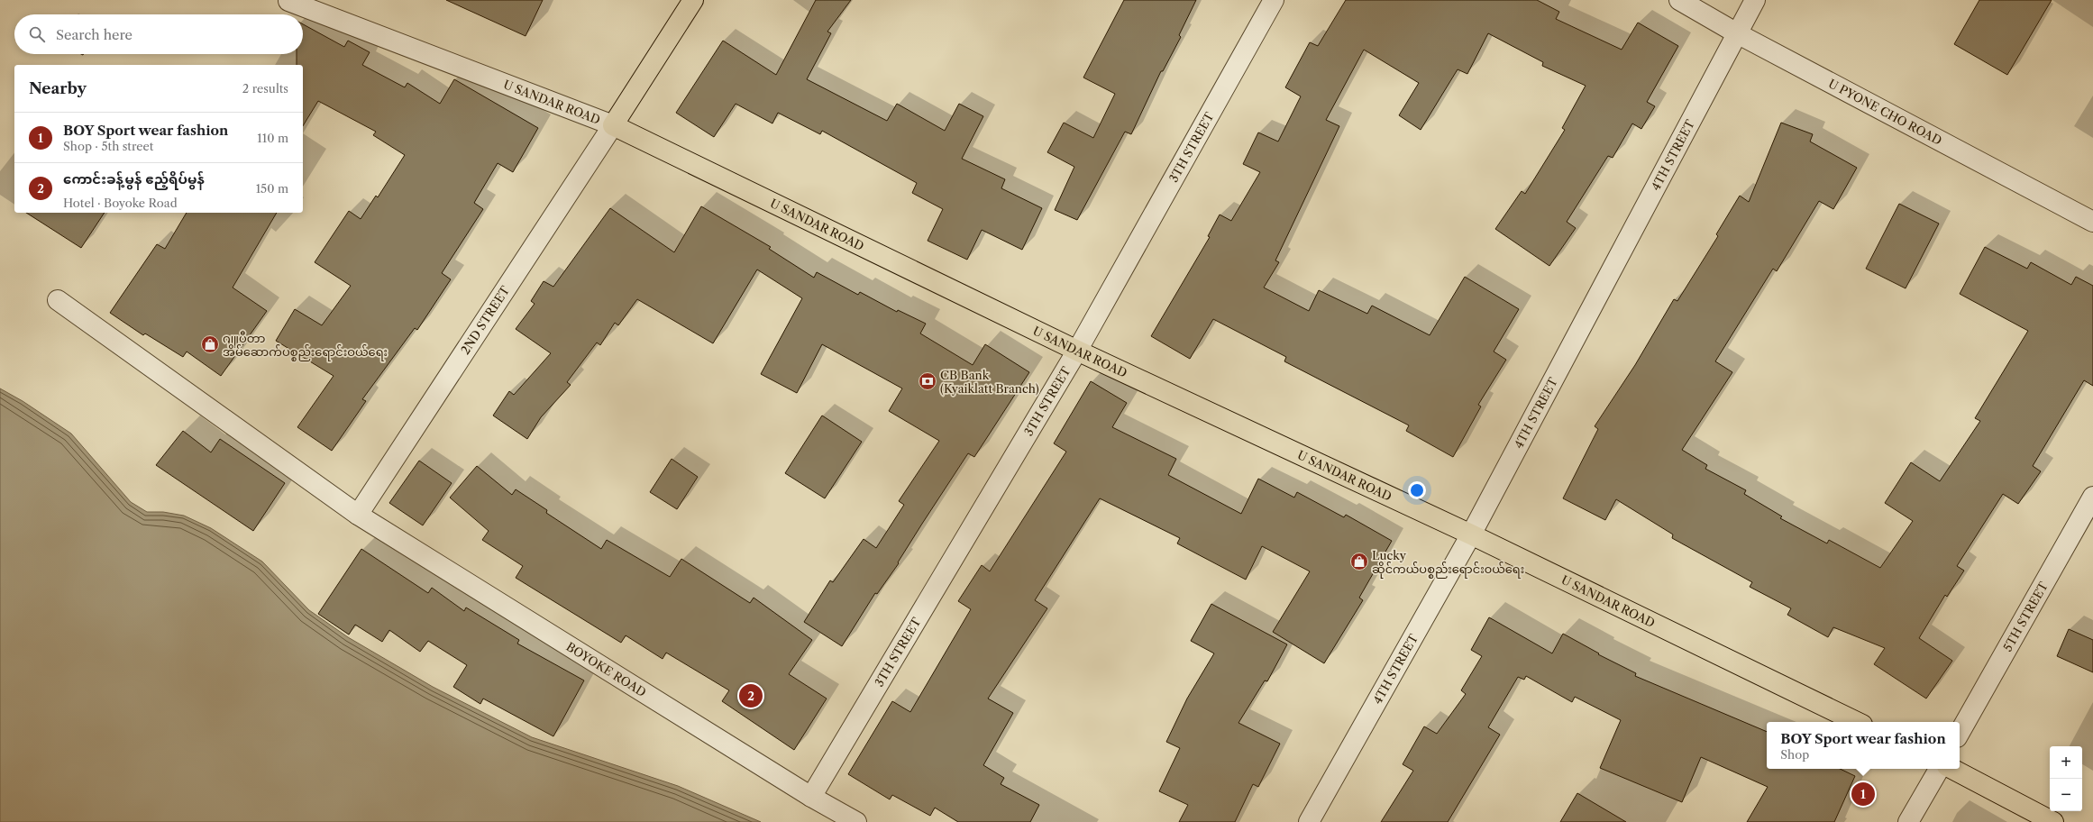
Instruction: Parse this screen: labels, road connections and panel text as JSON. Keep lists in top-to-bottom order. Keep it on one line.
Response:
{"streets":{"main road":["U SANDAR ROAD"],"street":["U PYONE CHO ROAD","3TH STREET","4TH STREET","2ND STREET","5TH STREET","BOYOKE ROAD"]},"crossings":[["U SANDAR ROAD","3TH STREET"],["U SANDAR ROAD","4TH STREET"],["U SANDAR ROAD","2ND STREET"],["U PYONE CHO ROAD","4TH STREET"],["3TH STREET","BOYOKE ROAD"],["2ND STREET","BOYOKE ROAD"]],"places":{"shop":["ဂျူပီတာ အိမ်ဆောက်ပစ္စည်းရောင်းဝယ်ရေး","Lucky ဆိုင်ကယ်ပစ္စည်းရောင်း၀ယ်ရေး"],"bank":["CB Bank (Kyaiklatt Branch)"]},"page":{"search":"Search here","heading":["Nearby","2 results"],"list":[{"mark":"1","name":"BOY Sport wear fashion","note":"Shop · 5th street","value":"110 m"},{"mark":"2","name":"ကောင်းခန့်မွန် ဧည့်ရိပ်မွန်","note":"Hotel · Boyoke Road","value":"150 m"}],"pins":["2","1"],"popup":["BOY Sport wear fashion","Shop"],"map_buttons":["+","−"]}}
